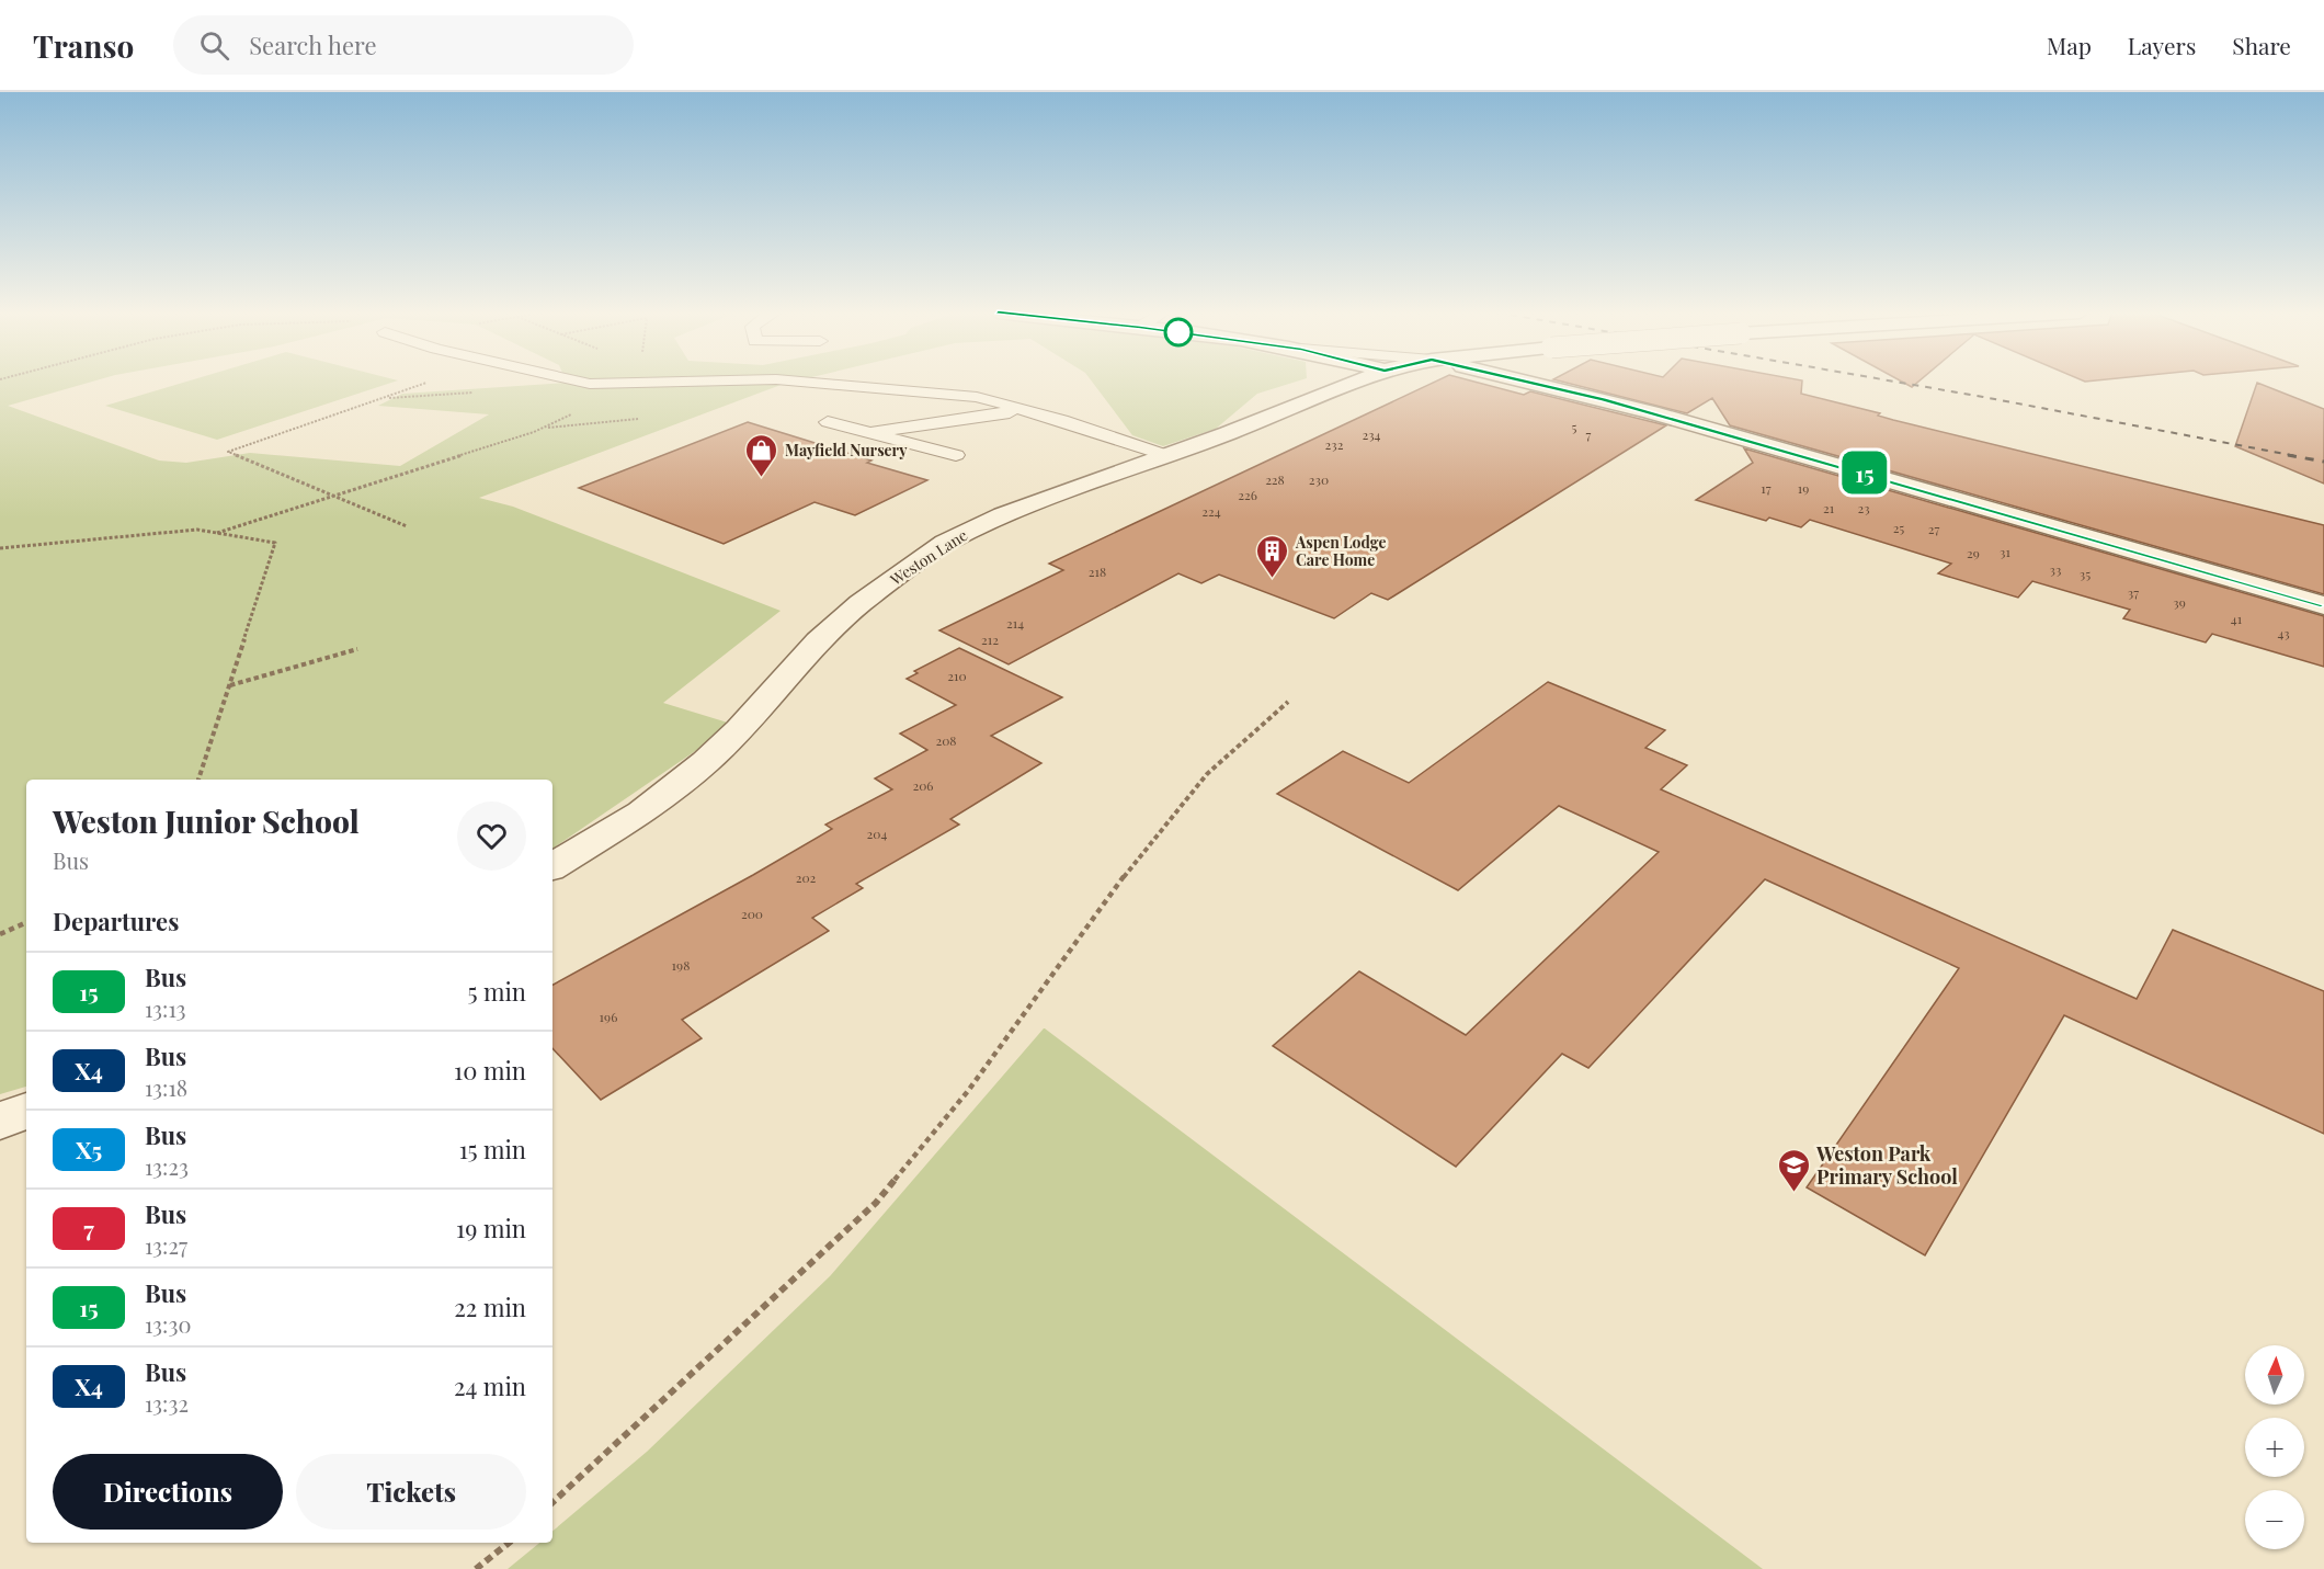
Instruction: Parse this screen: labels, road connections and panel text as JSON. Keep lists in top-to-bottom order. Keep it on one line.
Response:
{"streets":{"street":["Weston Lane"]},"places":{"shop":["Mayfield Nursery"],"building":["Aspen Lodge Care Home"],"school or university":["Weston Park Primary School"]},"lines":["bus line 15"],"house_numbers":["5","234","7","232","228","230","17","19","226","21","23","224","25","27","31","29","33","218","35","37","39","41","214","43","212","210","208","206","204","202","200","198","196"],"north":"top","page":{"header":"Transo","search":"Search here","nav":["Map","Layers","Share"],"on_map":"15","heading":[["Weston Junior School","Bus"],"Departures"],"list":[{"mark":"15","name":"Bus","note":"13:13","value":"5 min"},{"mark":"X4","name":"Bus","note":"13:18","value":"10 min"},{"mark":"X5","name":"Bus","note":"13:23","value":"15 min"},{"mark":"7","name":"Bus","note":"13:27","value":"19 min"},{"mark":"15","name":"Bus","note":"13:30","value":"22 min"},{"mark":"X4","name":"Bus","note":"13:32","value":"24 min"}],"map_buttons":["+","−"],"buttons":["Directions","Tickets"]}}
